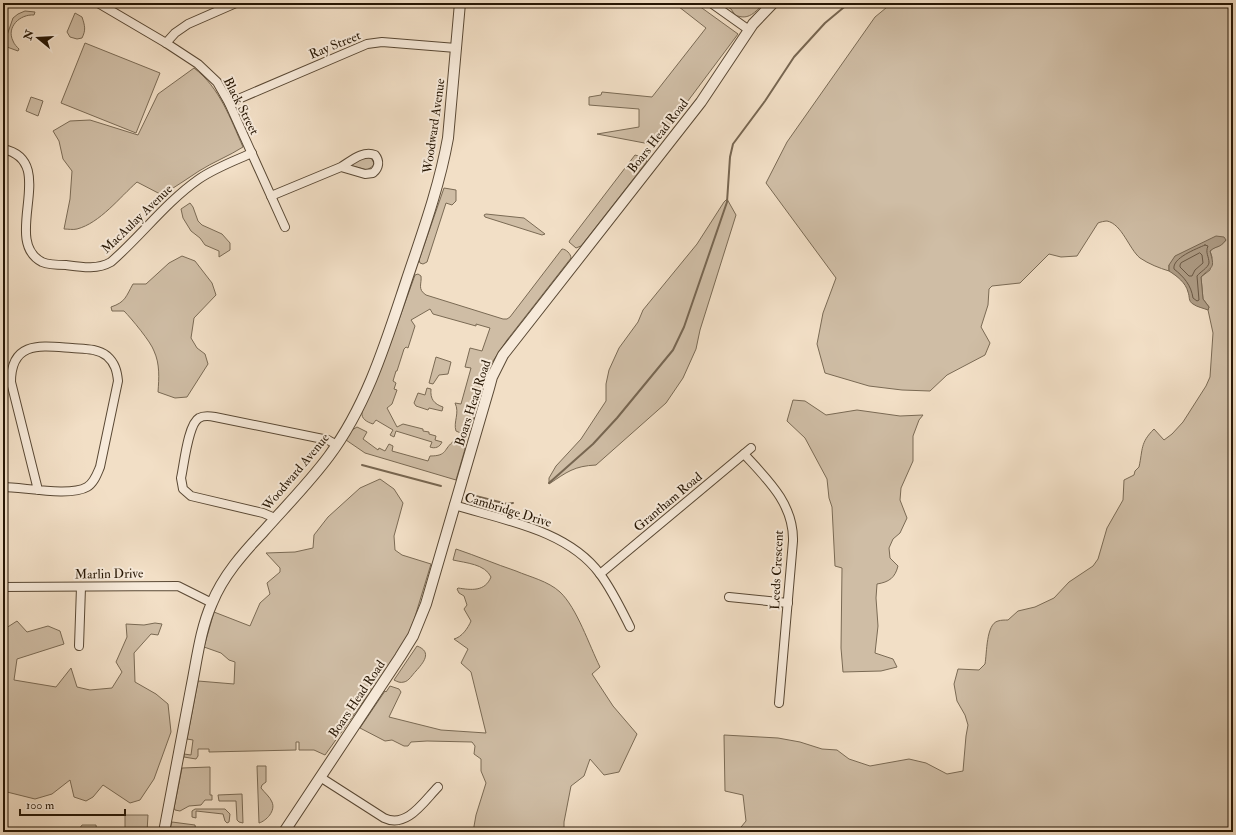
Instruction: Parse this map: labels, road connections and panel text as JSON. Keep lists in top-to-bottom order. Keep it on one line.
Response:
{"streets":{"street":["Ray Street","Black Street","Woodward Avenue","Boars Head Road","MacAulay Avenue","Grantham Road","Cambridge Drive","Leeds Crescent","Marlin Drive"]},"crossings":[["Ray Street","Black Street"],["Ray Street","Woodward Avenue"],["Black Street","MacAulay Avenue"],["Woodward Avenue","Marlin Drive"],["Boars Head Road","Cambridge Drive"],["Grantham Road","Cambridge Drive"],["Grantham Road","Leeds Crescent"]],"scale_bar":"100 m","north":"left"}
